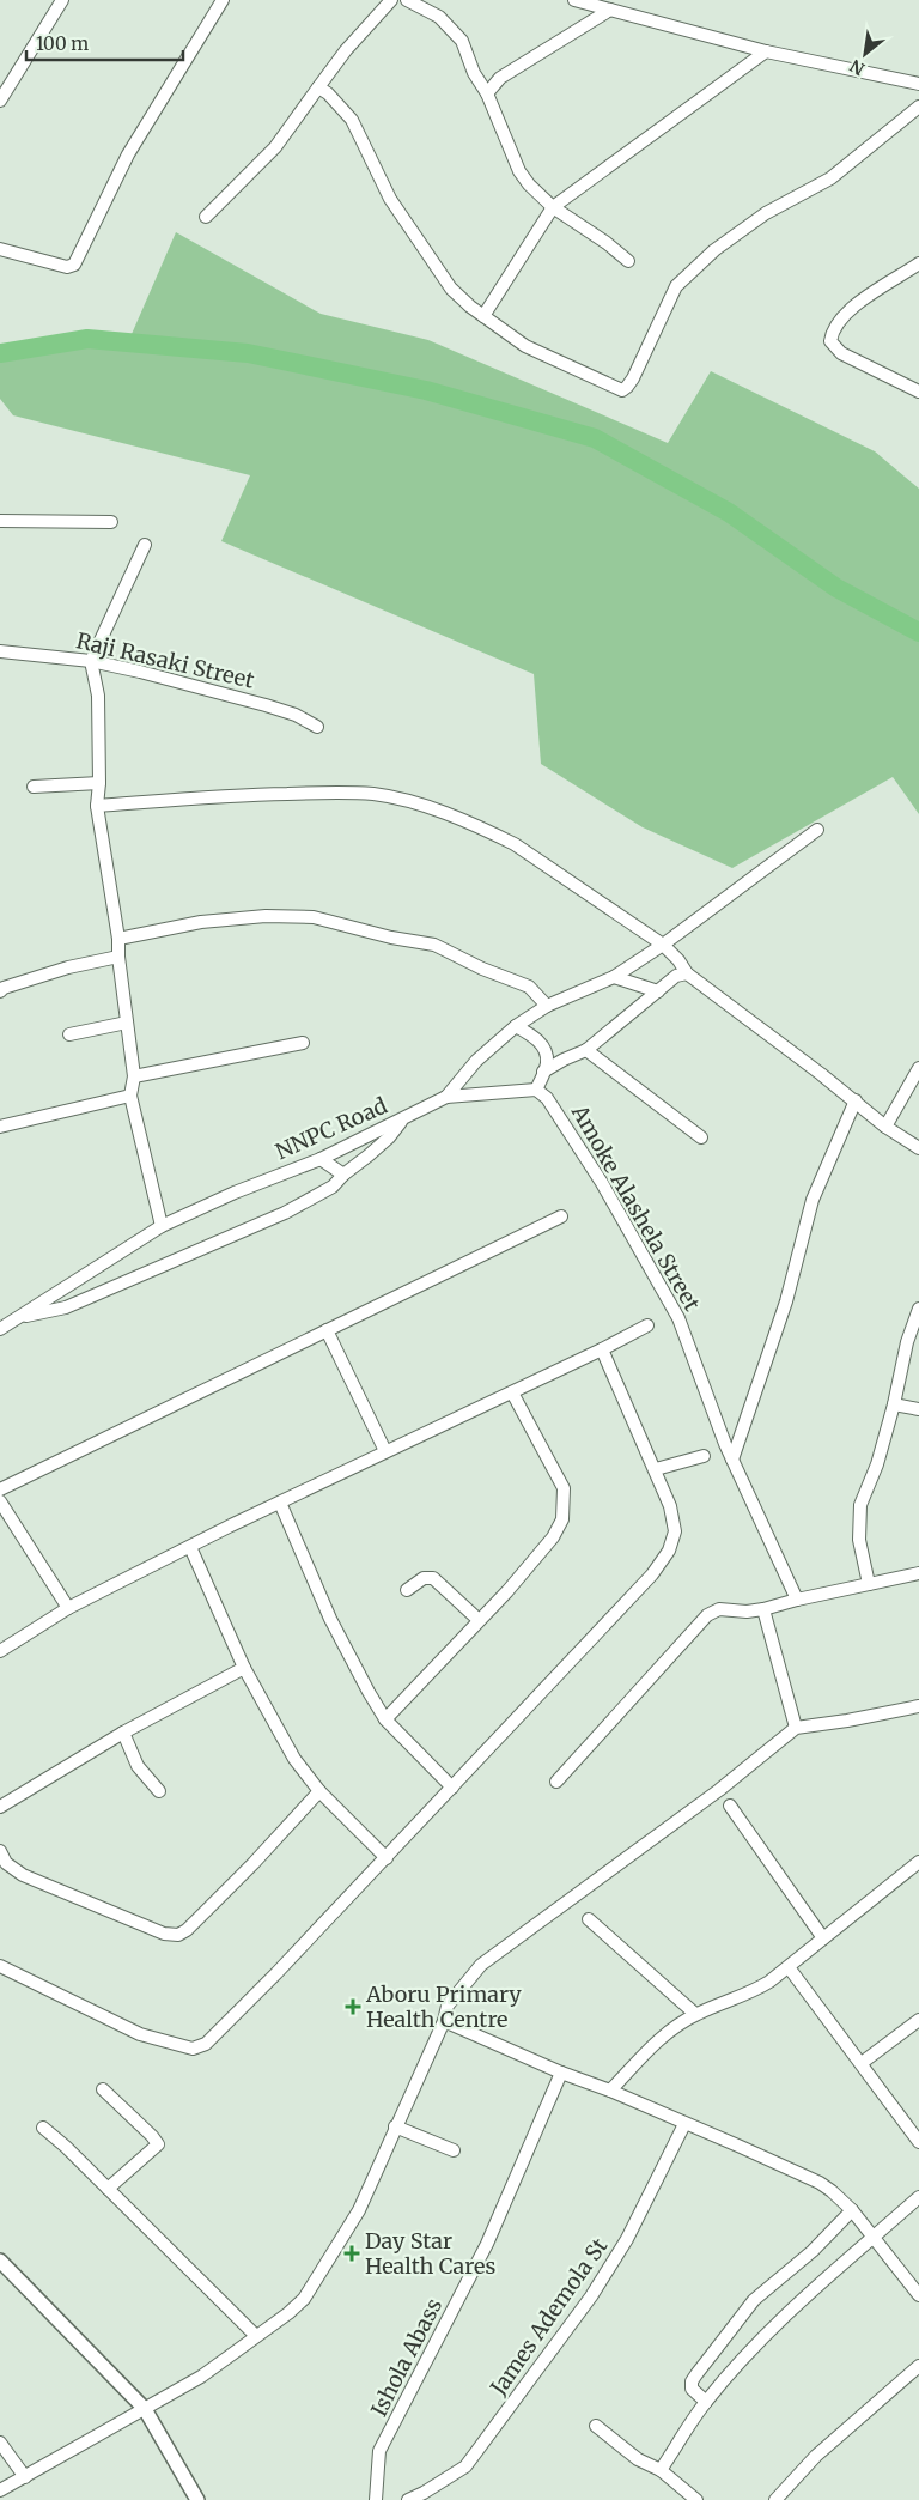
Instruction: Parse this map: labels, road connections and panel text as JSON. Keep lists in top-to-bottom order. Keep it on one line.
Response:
{"streets":{"street":["Raji Rasaki Street","NNPC Road","Amoke Alashela Street","James Ademola St","Ishola Abass"]},"places":{"health":["Aboru Primary Health Centre","Day Star Health Cares"]},"scale_bar":"100 m","north":"bottom left"}
